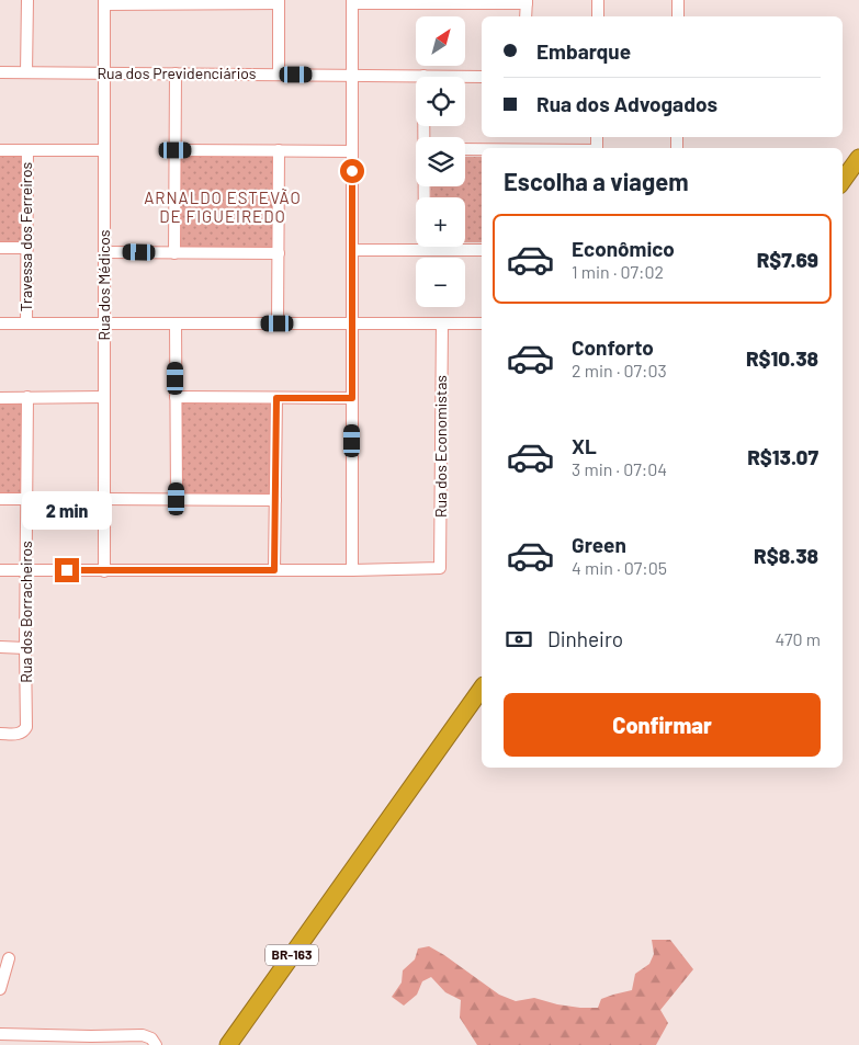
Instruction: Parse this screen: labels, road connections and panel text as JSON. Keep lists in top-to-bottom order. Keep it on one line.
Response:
{"streets":{"highway":["BR-163"],"street":["Rua dos Previdenciários","Travessa dos Ferreiros","Rua dos Médicos","Rua dos Economistas","Rua dos Borracheiros"]},"crossings":[["Rua dos Previdenciários","Rua dos Médicos"]],"districts":["ARNALDO ESTEVÃO DE FIGUEIREDO"],"north":"top right","page":{"map_buttons":["+","−"],"banner":["Embarque","Rua dos Advogados"],"heading":"Escolha a viagem","list":[{"name":"Econômico","note":"1 min · 07:02","value":"R$7.69"},{"name":"Conforto","note":"2 min · 07:03","value":"R$10.38"},{"name":"XL","note":"3 min · 07:04","value":"R$13.07"},{"name":"Green","note":"4 min · 07:05","value":"R$8.38"}],"bubble":"2 min","pay":["Dinheiro","470 m"],"buttons":"Confirmar"}}
